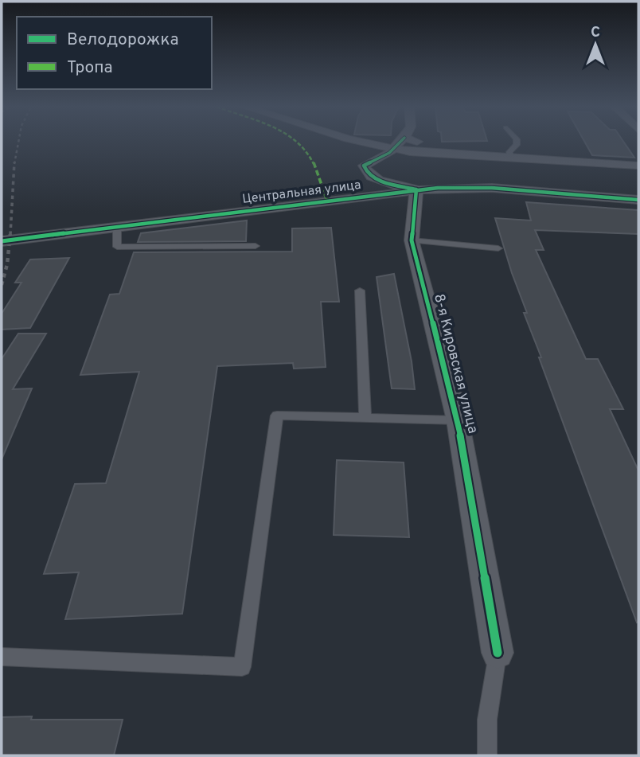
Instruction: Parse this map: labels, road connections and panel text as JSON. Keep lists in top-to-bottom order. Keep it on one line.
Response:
{"streets":{"street":["Центральная улица","8-я Кировская улица"]},"crossings":[["Центральная улица","8-я Кировская улица"]],"legend":["Велодорожка","Тропа"],"north":"top"}
